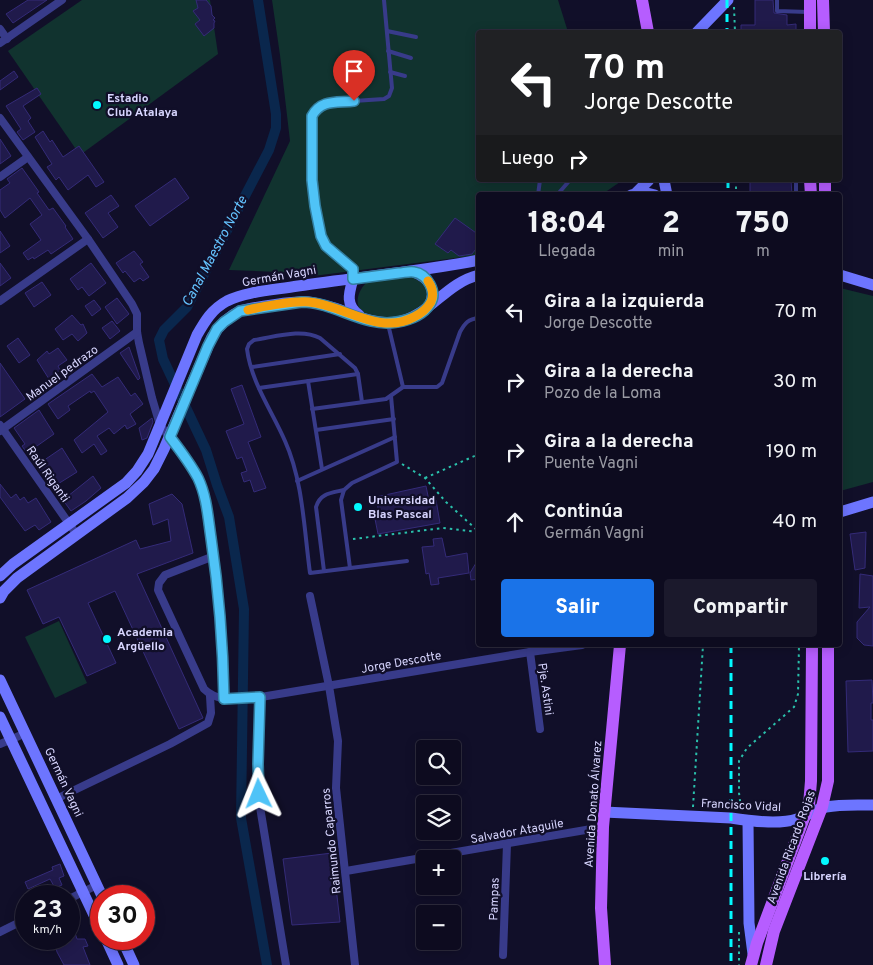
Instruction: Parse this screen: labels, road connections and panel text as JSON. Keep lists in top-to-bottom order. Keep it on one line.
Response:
{"streets":{"main road":["Germán Vagni","Avenida Donato Álvarez","Francisco Vidal","Avenida Ricardo Rojas"],"street":["Manuel pedrazo","Raúl Riganti","Jorge Descotte","Pje. Astini","Salvador Ataguile","Raimundo Caparros","Pampas"]},"crossings":[["Manuel pedrazo","Raúl Riganti"],["Jorge Descotte","Pje. Astini"],["Jorge Descotte","Raimundo Caparros"],["Avenida Donato Álvarez","Francisco Vidal"],["Avenida Donato Álvarez","Salvador Ataguile"],["Francisco Vidal","Avenida Ricardo Rojas"],["Salvador Ataguile","Raimundo Caparros"],["Salvador Ataguile","Pampas"]],"water":["Canal Maestro Norte"],"places":["Estadio Club Atalaya","Universidad Blas Pascal","Academia Argüello","Librería"],"page":{"turn":["70 m","Jorge Descotte"],"then":"Luego","eta":["18:04","Llegada","2","min","750","m"],"list":[{"name":"Gira a la izquierda","note":"Jorge Descotte","value":"70 m"},{"name":"Gira a la derecha","note":"Pozo de la Loma","value":"30 m"},{"name":"Gira a la derecha","note":"Puente Vagni","value":"190 m"},{"name":"Continúa","note":"Germán Vagni","value":"40 m"}],"buttons":["Salir","Compartir"],"map_buttons":["+","−"],"speed":"23 km/h","limit":"30"}}
